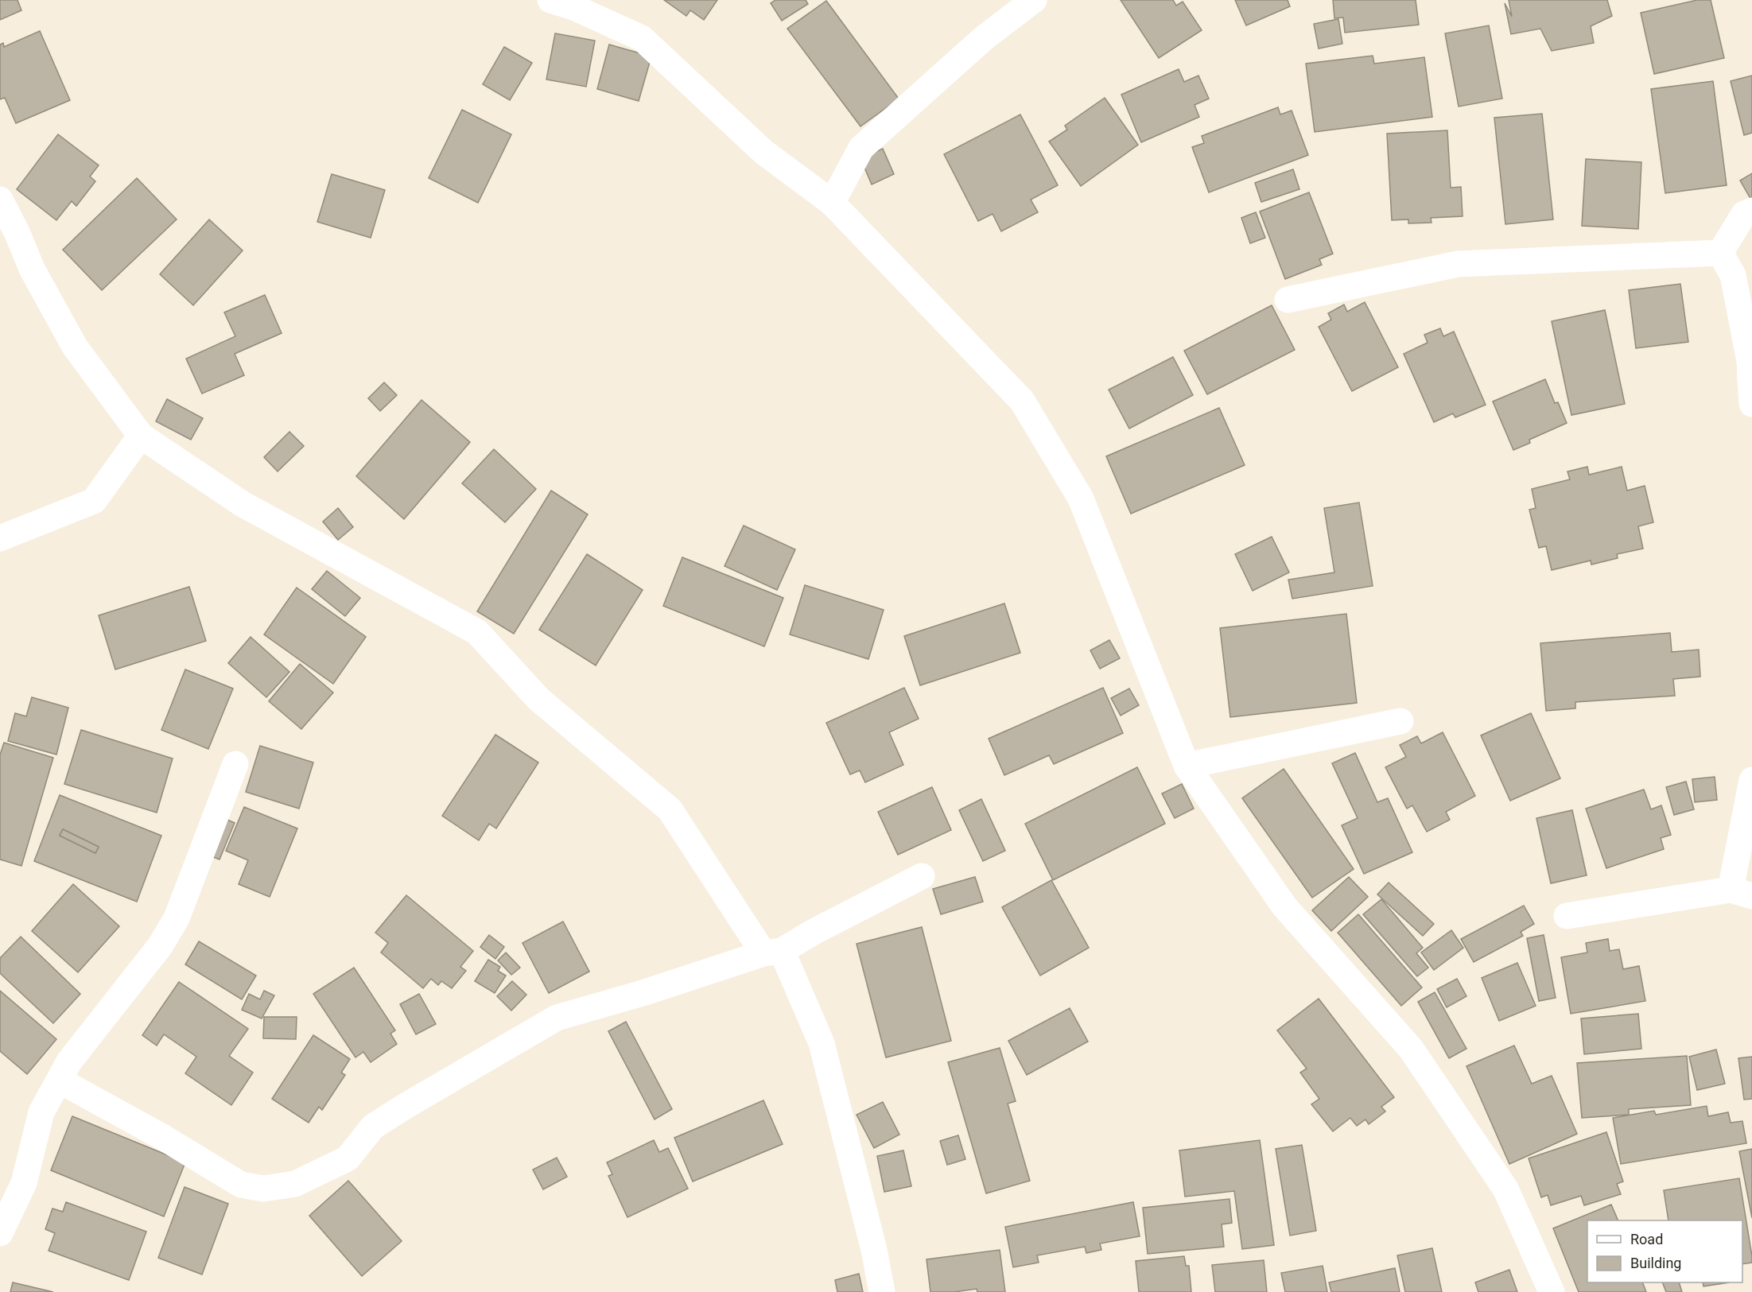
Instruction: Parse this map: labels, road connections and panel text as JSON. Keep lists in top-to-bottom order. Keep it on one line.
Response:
{"legend":["Road","Building"]}
